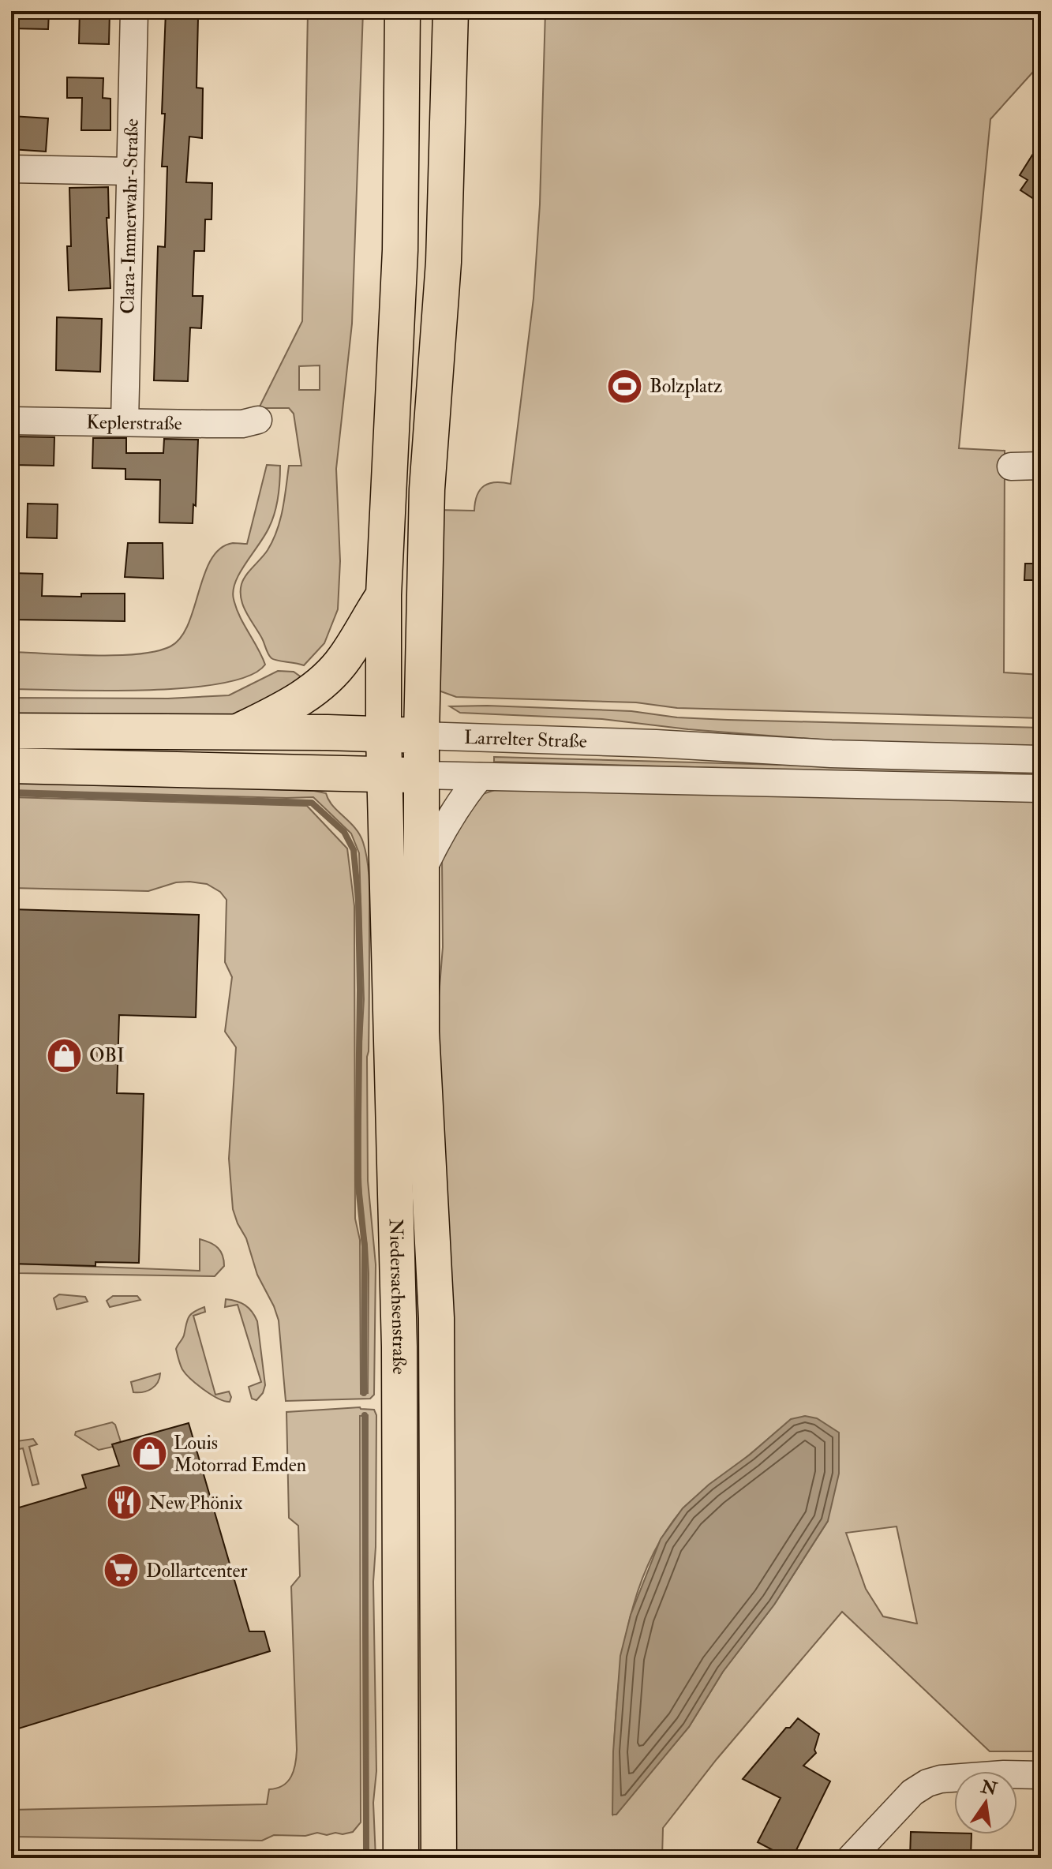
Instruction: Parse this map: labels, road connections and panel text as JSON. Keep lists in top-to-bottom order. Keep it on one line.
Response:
{"streets":{"main road":["Larrelter Straße","Niedersachsenstraße"],"street":["Clara-Immerwahr-Straße","Keplerstraße"]},"crossings":[["Clara-Immerwahr-Straße","Keplerstraße"],["Larrelter Straße","Niedersachsenstraße"]],"places":{"sports":["Bolzplatz"],"shop":["OBI","Louis Motorrad Emden"],"restaurant":["New Phönix"],"supermarket":["Dollartcenter"]},"north":"top"}
